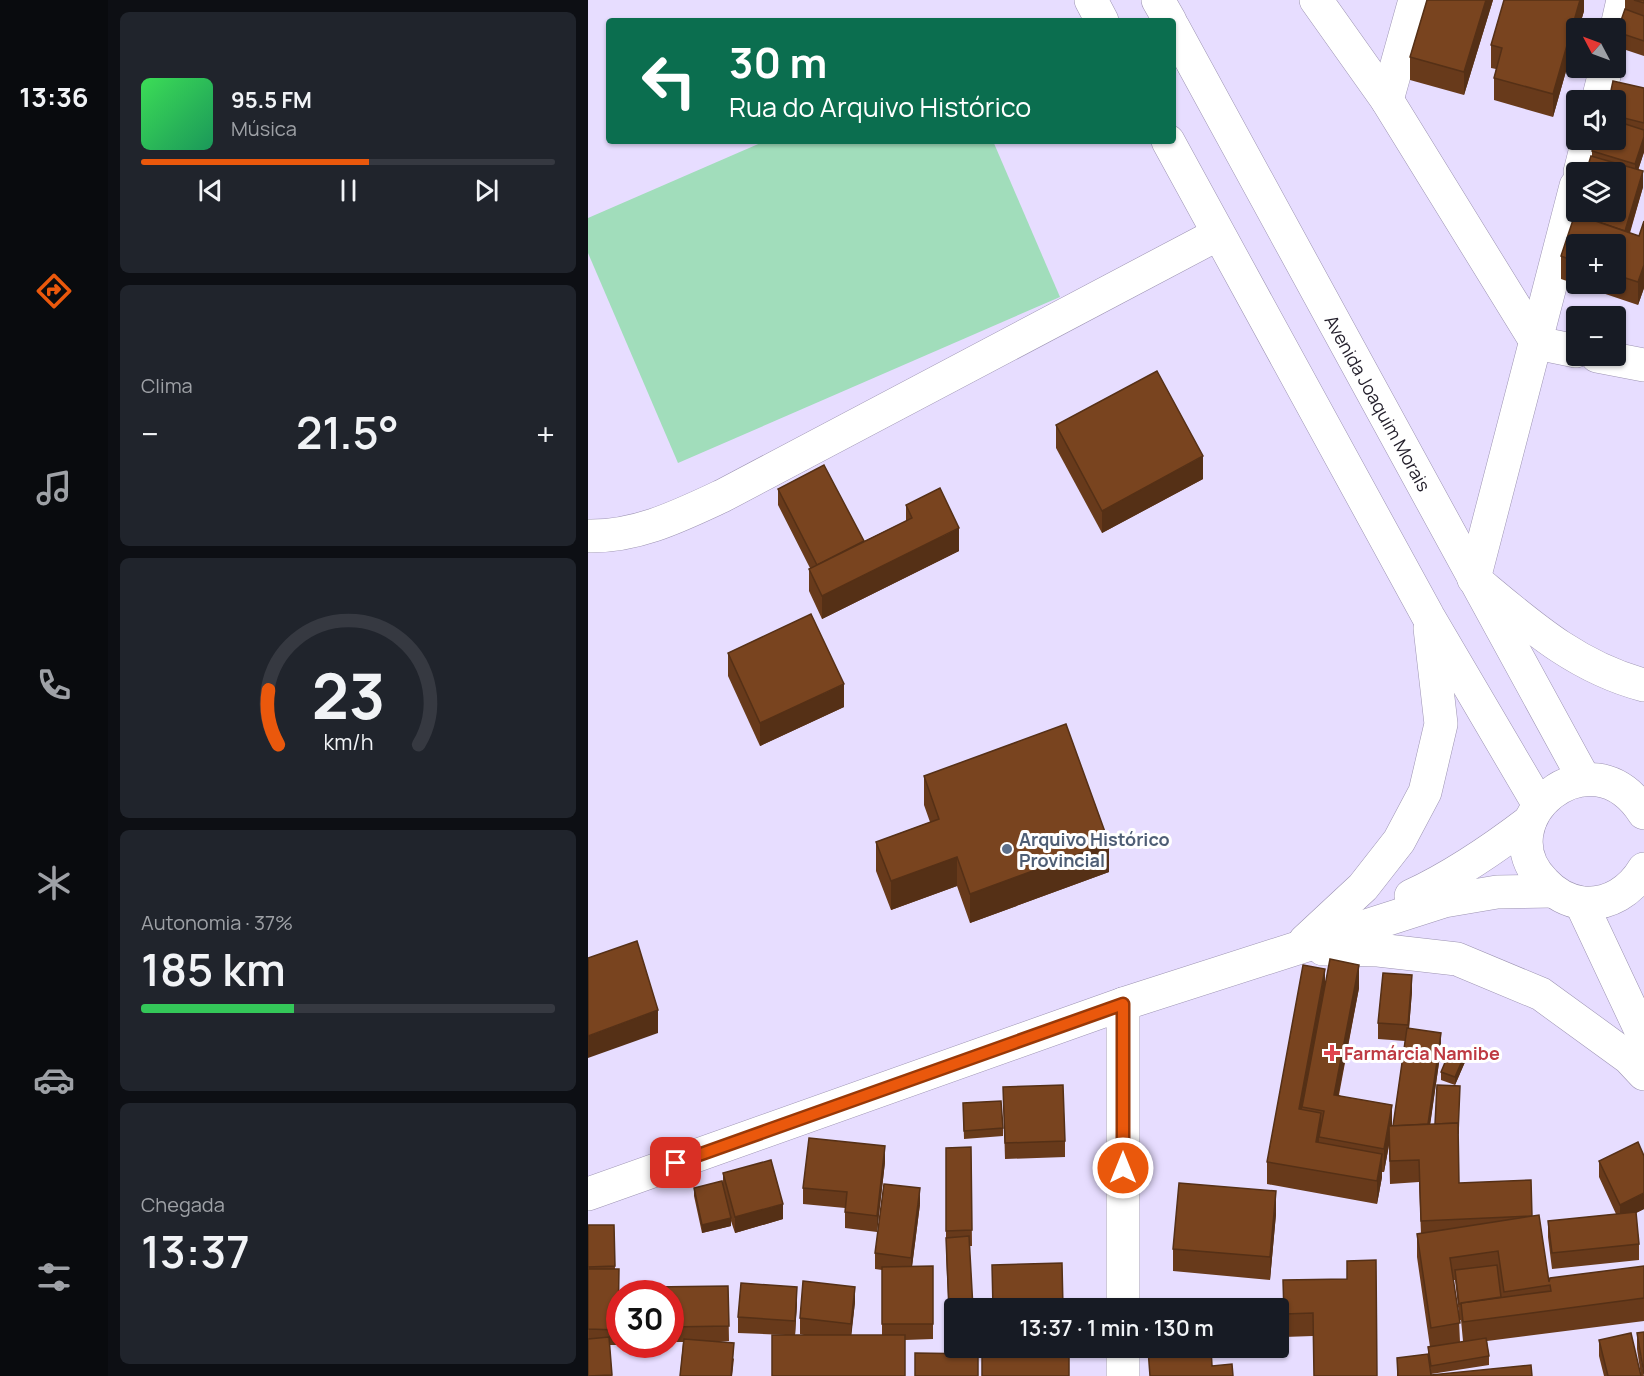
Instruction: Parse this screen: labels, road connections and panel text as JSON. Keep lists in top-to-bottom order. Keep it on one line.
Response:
{"streets":{"street":["Avenida Joaquim Morais"]},"places":{"other":["Arquivo Histórico Provincial"],"health":["Farmárcia Namibe"]},"north":"top left","page":{"tabs":"13:36","map_buttons":["+","−"],"turn":["30 m","Rua do Arquivo Histórico"],"song":["95.5 FM","Música"],"tile":["Clima",["Autonomia · 37%","185 km"],["Chegada","13:37"]],"heat":["−","21.5°","+"],"limit":"30","trip":"13:37 · 1 min · 130 m","gauge":["23","km/h"]}}
